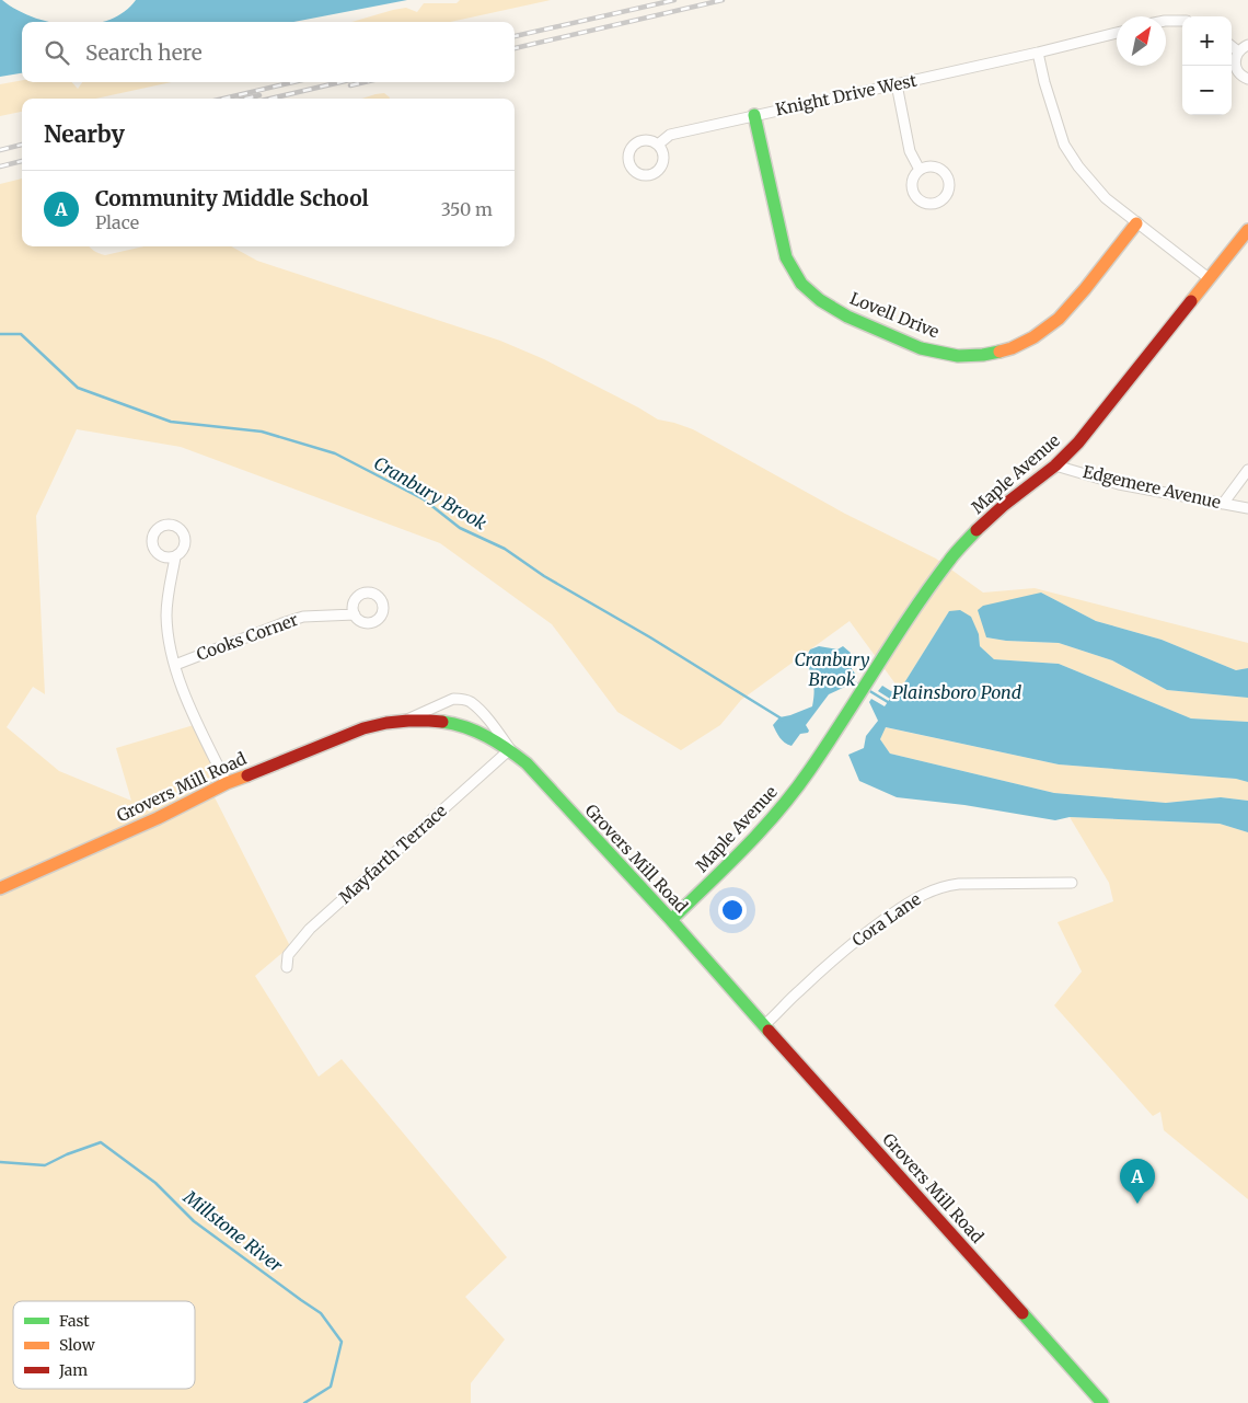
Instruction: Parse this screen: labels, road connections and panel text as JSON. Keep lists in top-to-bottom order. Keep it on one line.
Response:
{"streets":{"street":["Knight Drive West","Lovell Drive","Maple Avenue","Edgemere Avenue","Cooks Corner","Grovers Mill Road","Mayfarth Terrace","Cora Lane"]},"crossings":[["Knight Drive West","Lovell Drive"],["Maple Avenue","Edgemere Avenue"],["Maple Avenue","Grovers Mill Road"],["Grovers Mill Road","Mayfarth Terrace"],["Grovers Mill Road","Cora Lane"]],"water":["Cranbury Brook","Plainsboro Pond","Millstone River"],"legend":["Fast","Slow","Jam"],"north":"top right","page":{"map_buttons":["+","−"],"search":"Search here","heading":"Nearby","list":[{"mark":"A","name":"Community Middle School","note":"Place","value":"350 m"}],"pins":"A"}}
